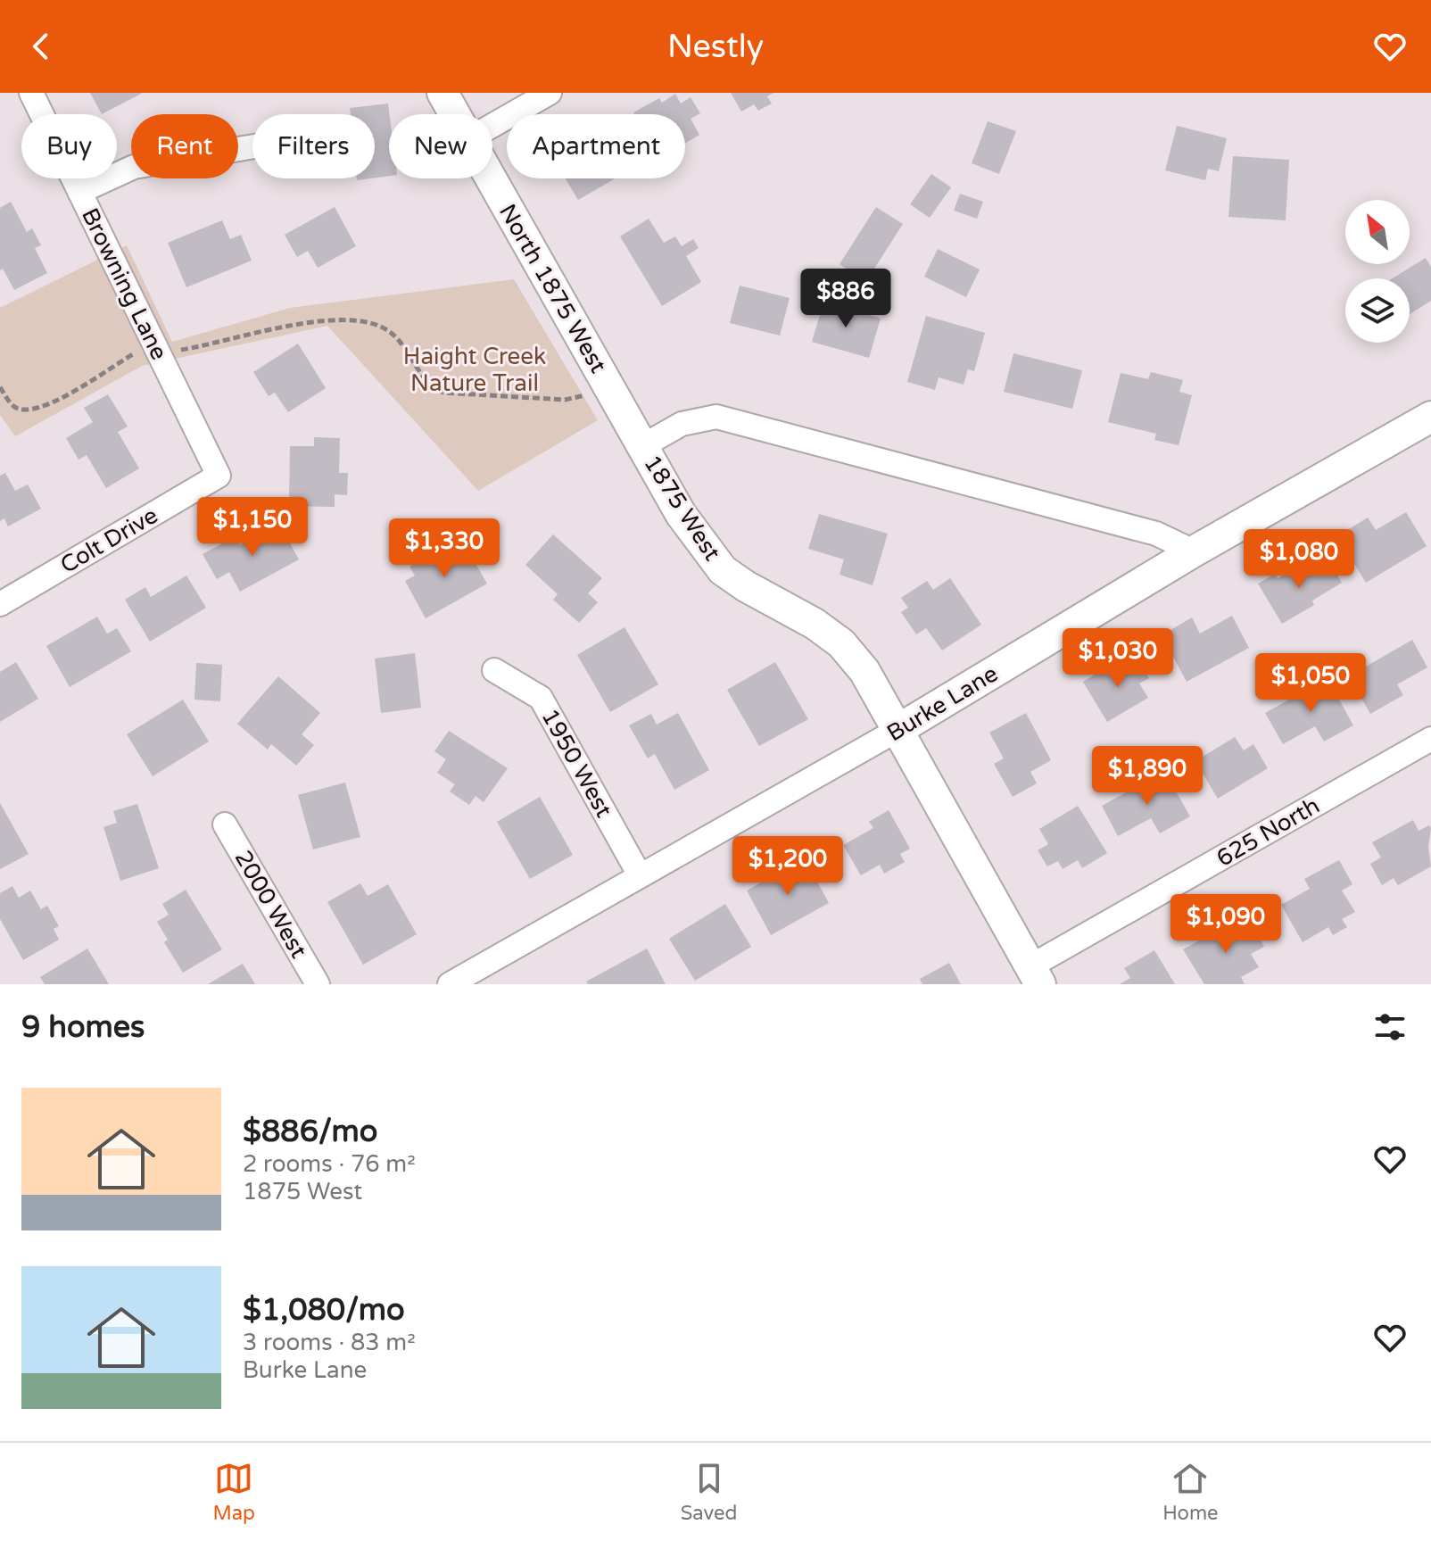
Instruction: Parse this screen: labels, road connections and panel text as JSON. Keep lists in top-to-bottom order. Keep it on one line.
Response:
{"streets":{"street":["Browning Lane","North 1875 West","1875 West","Colt Drive","Burke Lane","1950 West","625 North","2000 West"]},"crossings":[["Browning Lane","Colt Drive"],["North 1875 West","1875 West"],["1875 West","Burke Lane"],["1875 West","625 North"],["Burke Lane","1950 West"]],"parks":["Haight Creek Nature Trail"],"north":"top left","page":{"header":"Nestly","chip":["Buy","Rent","Filters","New","Apartment"],"price":["$886","$1,150","$1,330","$1,080","$1,030","$1,050","$1,890","$1,200","$1,090"],"heading":"9 homes","list":[{"name":"$886/mo","note":"2 rooms · 76 m² · 1875 West"},{"name":"$1,080/mo","note":"3 rooms · 83 m² · Burke Lane"}],"tabs":["Map","Saved","Home"]}}
